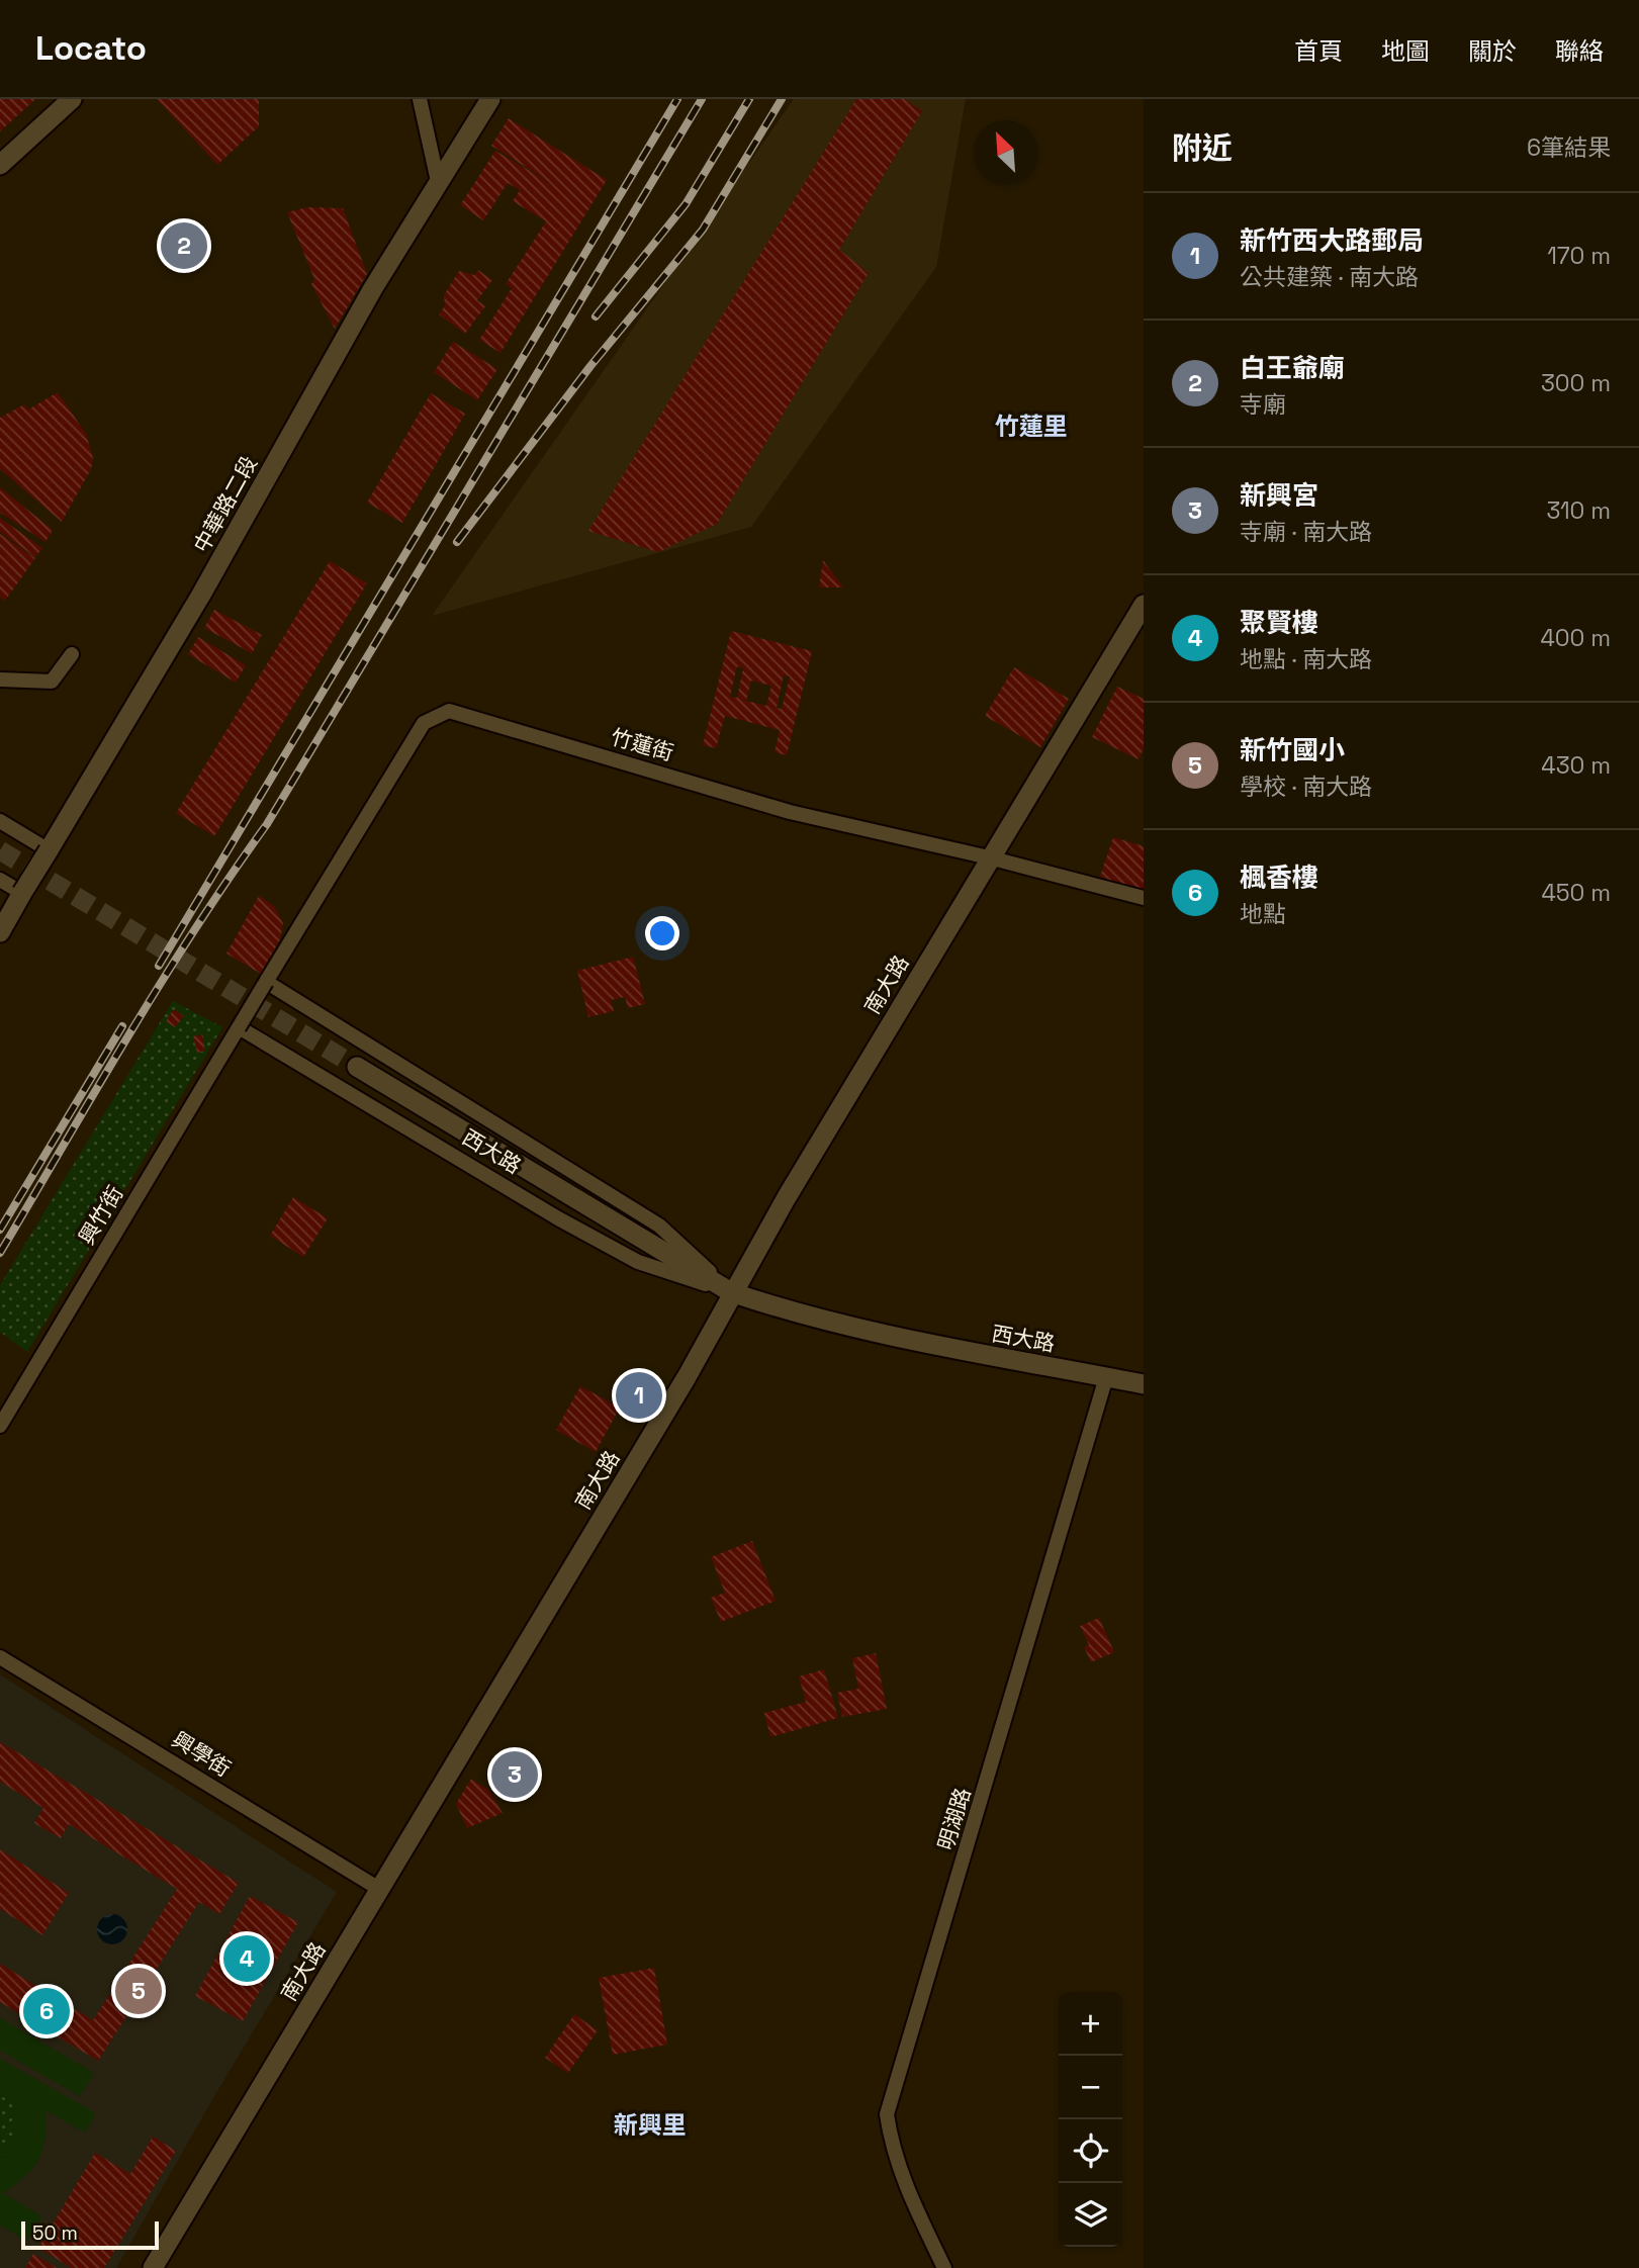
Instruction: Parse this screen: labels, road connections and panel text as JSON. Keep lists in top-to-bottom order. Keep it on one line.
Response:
{"streets":{"street":["中華路二段","竹蓮街","南大路","西大路","興竹街","興學街","明湖路"]},"crossings":[["竹蓮街","南大路"],["竹蓮街","西大路"],["竹蓮街","興竹街"],["南大路","西大路"],["南大路","興學街"],["西大路","興竹街"],["西大路","明湖路"]],"districts":["竹蓮里","新興里"],"scale_bar":"50 m","north":"top left","page":{"header":"Locato","nav":["首頁","地圖","關於","聯絡"],"heading":["附近","6筆結果"],"list":[{"mark":"1","name":"新竹西大路郵局","note":"公共建築 · 南大路","value":"170 m"},{"mark":"2","name":"白王爺廟","note":"寺廟","value":"300 m"},{"mark":"3","name":"新興宮","note":"寺廟 · 南大路","value":"310 m"},{"mark":"4","name":"聚賢樓","note":"地點 · 南大路","value":"400 m"},{"mark":"5","name":"新竹國小","note":"學校 · 南大路","value":"430 m"},{"mark":"6","name":"楓香樓","note":"地點","value":"450 m"}],"pins":["2","1","3","4","5","6"],"map_buttons":["+","−"],"scale":"50 m"}}
